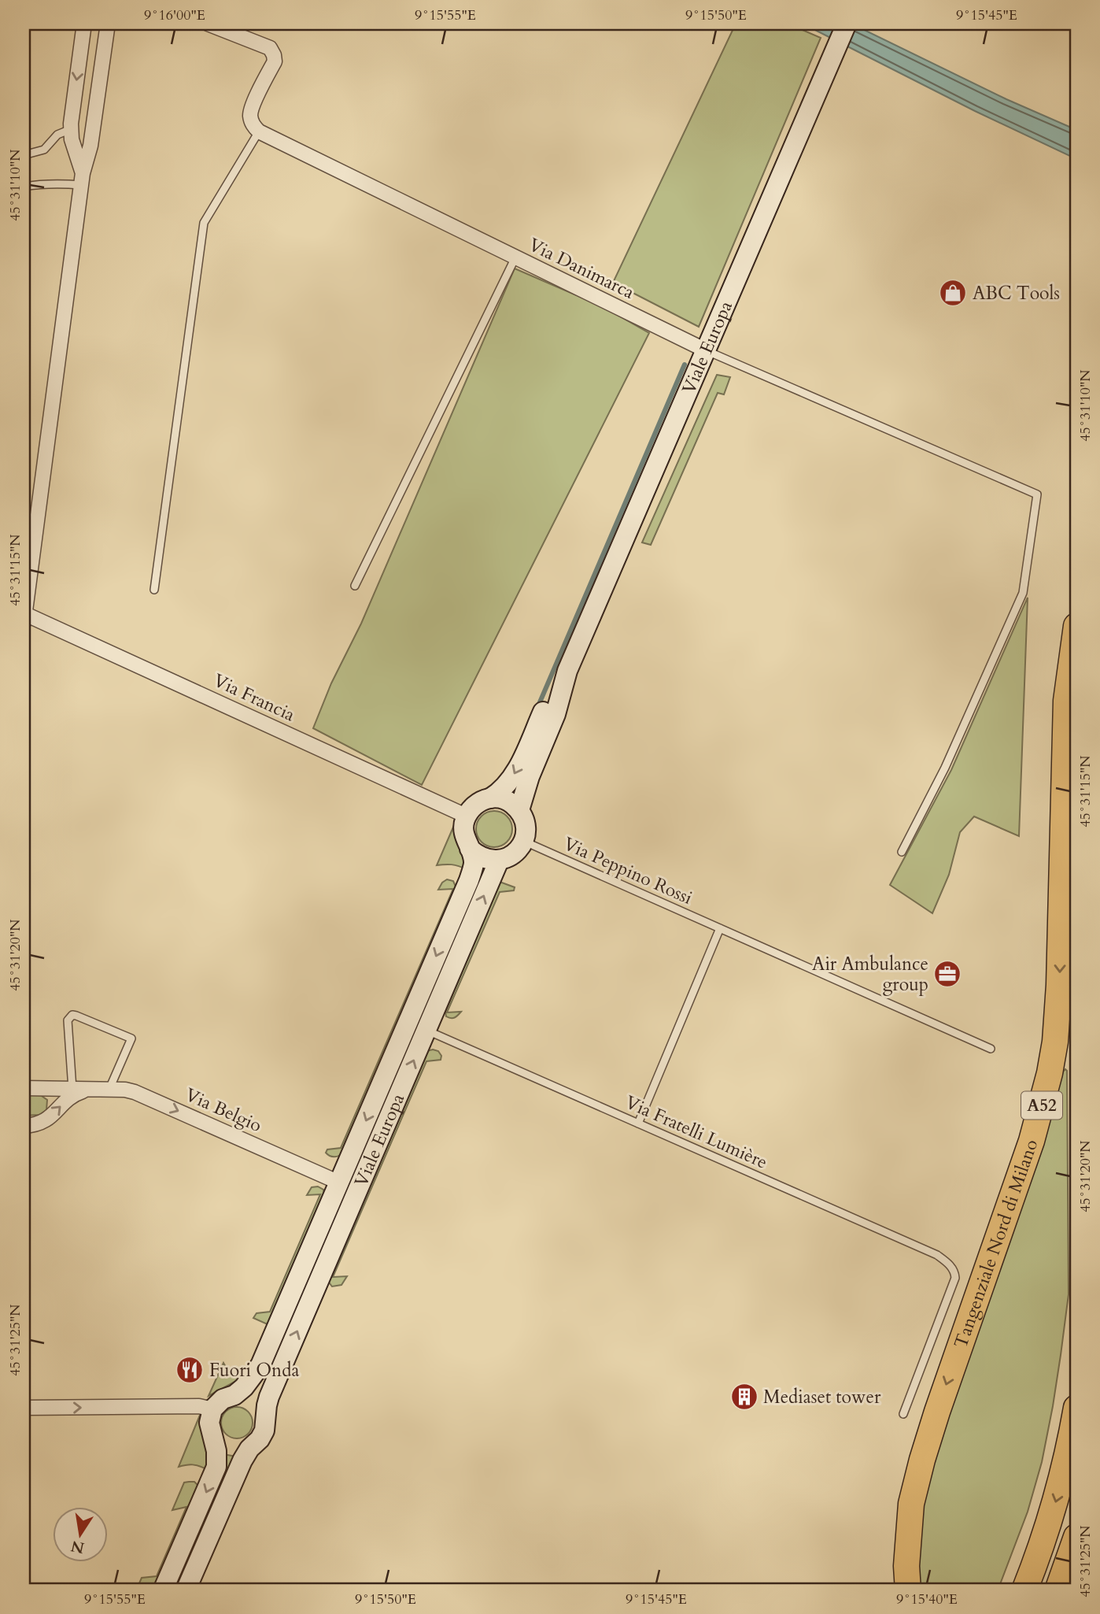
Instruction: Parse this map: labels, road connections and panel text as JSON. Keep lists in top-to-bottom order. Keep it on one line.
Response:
{"streets":{"highway":["A52","Tangenziale Nord di Milano"],"street":["Via Danimarca","Viale Europa","Via Francia","Via Belgio"],"lane":["Via Peppino Rossi","Via Fratelli Lumière"]},"crossings":[["Via Danimarca","Viale Europa"],["Viale Europa","Via Francia"],["Viale Europa","Via Peppino Rossi"],["Viale Europa","Via Belgio"],["Viale Europa","Via Fratelli Lumière"],["Via Francia","Via Peppino Rossi"]],"one_way":["Via Belgio","Tangenziale Nord di Milano"],"places":{"shop":["ABC Tools"],"office":["Air Ambulance group"],"restaurant":["Fuori Onda"],"building":["Mediaset tower"]},"north":"bottom","coordinates":["9°16'00\"E","9°15'55\"E","9°15'50\"E","9°15'45\"E","45°31'10\"N","45°31'15\"N","45°31'20\"N","45°31'25\"N","9°15'40\"E"]}
